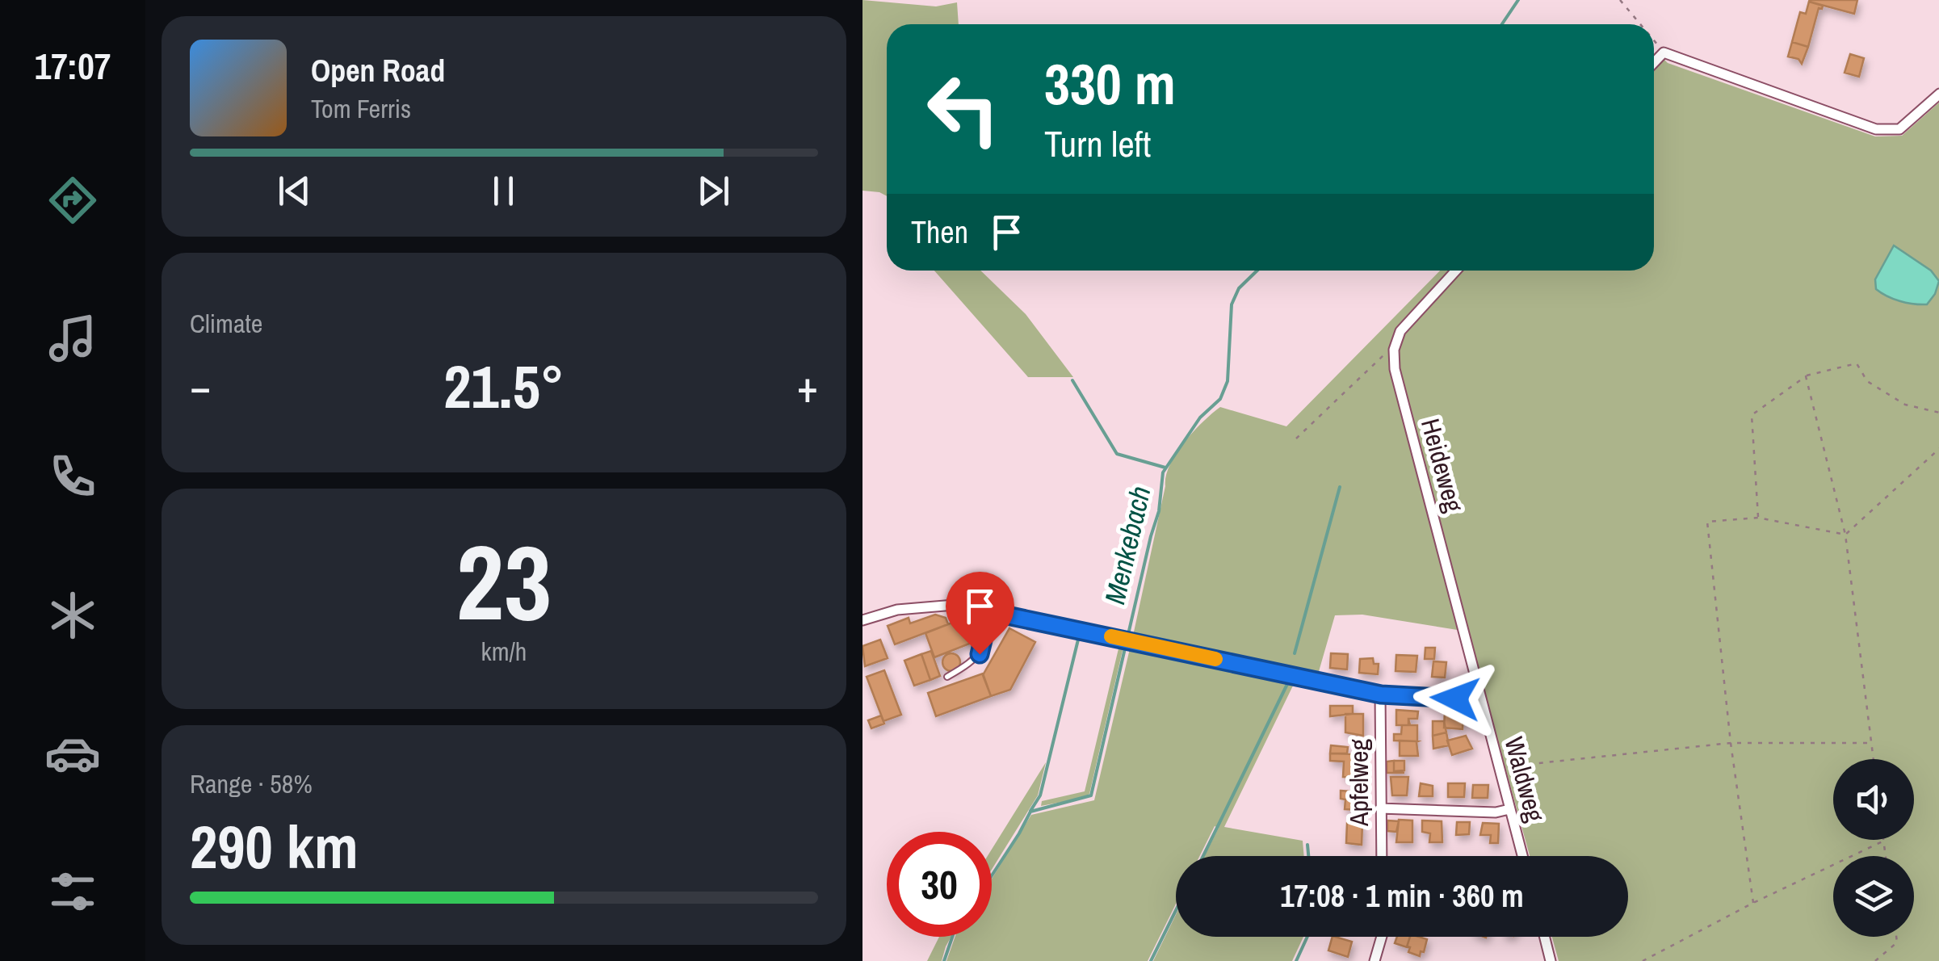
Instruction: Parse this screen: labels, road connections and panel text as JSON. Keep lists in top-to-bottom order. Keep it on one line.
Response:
{"streets":{"street":["Heideweg","Waldweg","Apfelweg"]},"crossings":[["Heideweg","Waldweg"]],"water":["Menkebach"],"page":{"tabs":"17:07","turn":["330 m","Turn left"],"song":["Open Road","Tom Ferris"],"then":"Then","tile":["Climate",["23","km/h"],["Range · 58%","290 km"]],"heat":["−","21.5°","+"],"limit":"30","trip":"17:08 · 1 min · 360 m"}}
